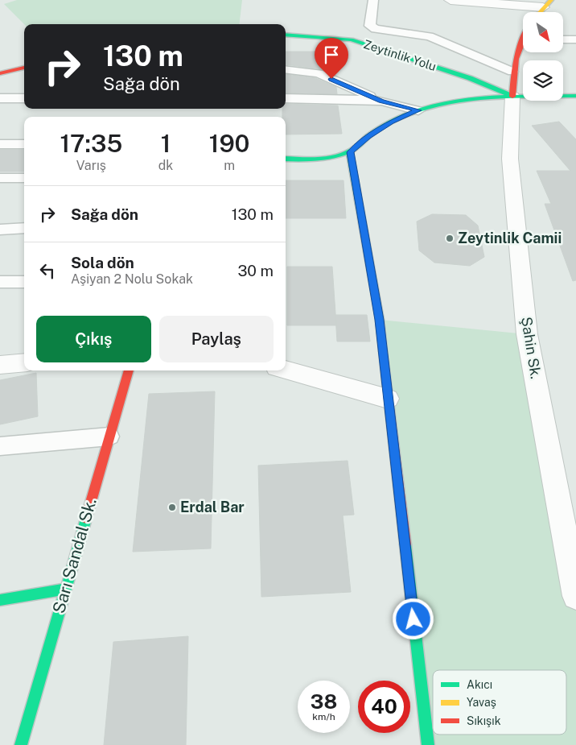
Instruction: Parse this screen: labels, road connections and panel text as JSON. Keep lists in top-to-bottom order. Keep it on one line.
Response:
{"streets":{"street":["Zeytinlik Yolu","Şahin Sk.","Sarı Sandal Sk."]},"crossings":[["Zeytinlik Yolu","Şahin Sk."]],"places":["Zeytinlik Camii","Erdal Bar"],"legend":["Akıcı","Yavaş","Sıkışık"],"north":"bottom right","page":{"turn":["130 m","Sağa dön"],"eta":["17:35","Varış","1","dk","190","m"],"list":[{"name":"Sağa dön","value":"130 m"},{"name":"Sola dön","note":"Aşiyan 2 Nolu Sokak","value":"30 m"}],"buttons":["Çıkış","Paylaş"],"speed":"38 km/h","limit":"40"}}
